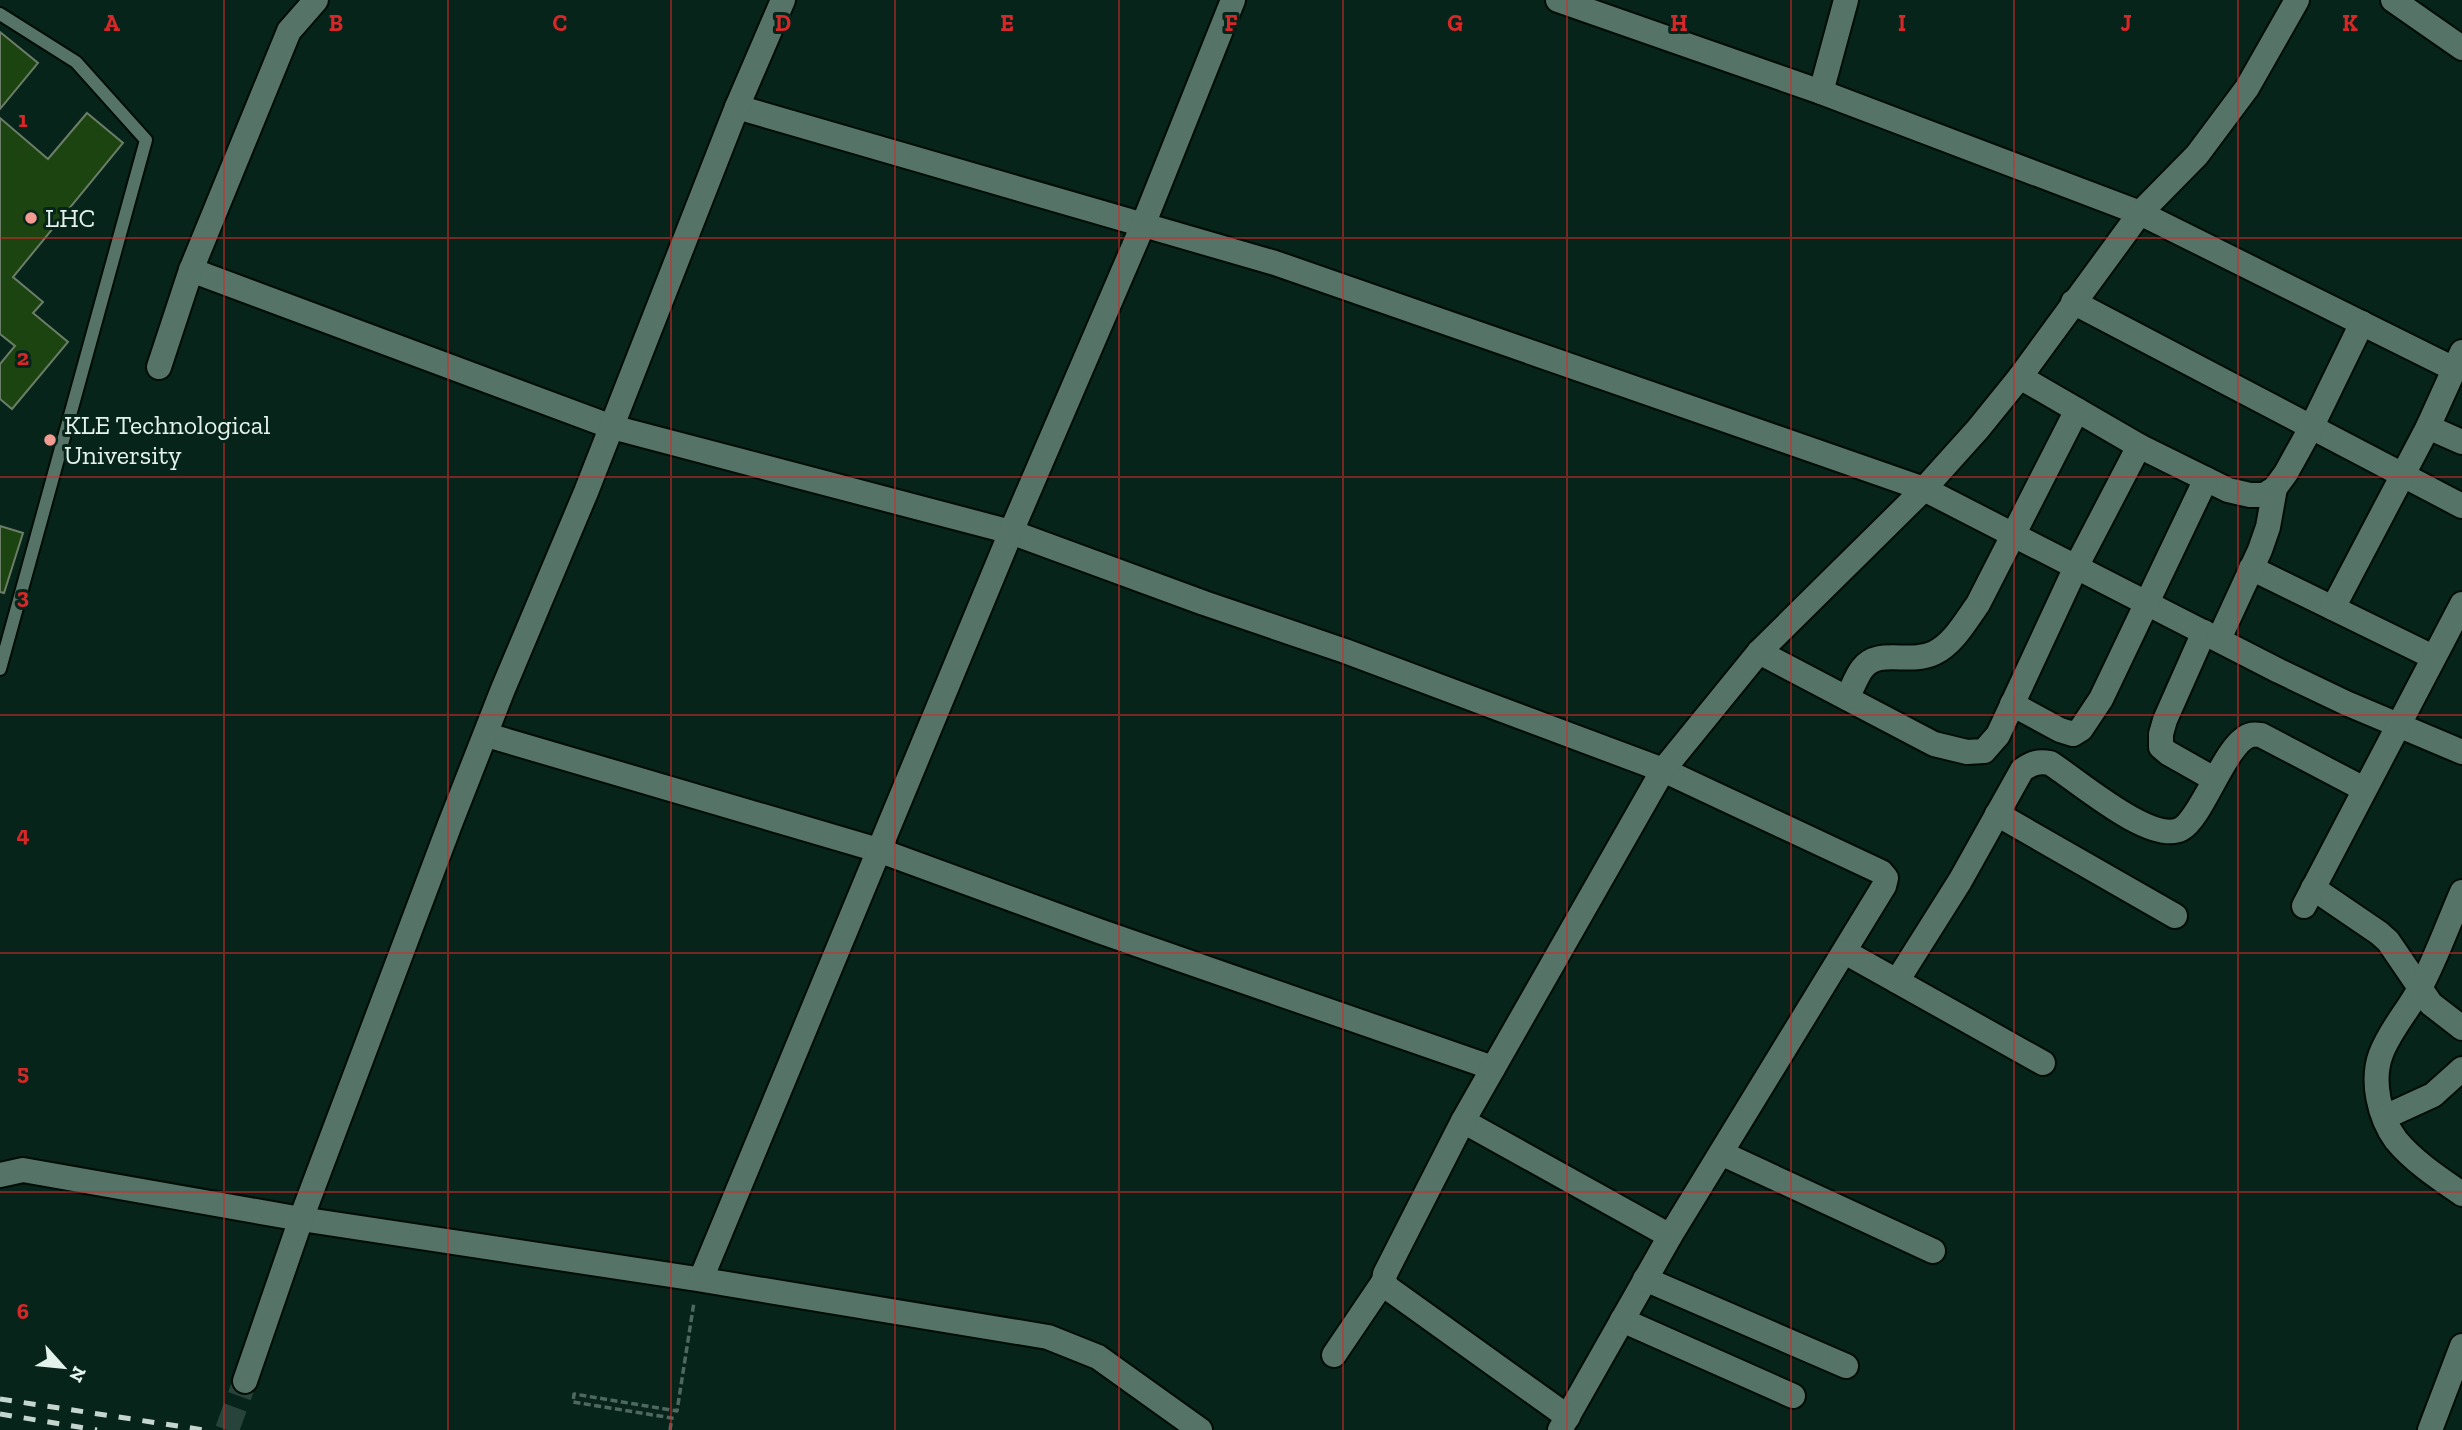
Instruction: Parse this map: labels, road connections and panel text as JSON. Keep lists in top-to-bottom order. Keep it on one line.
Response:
{"places":["LHC","KLE Technological University"],"north":"bottom right","grid":{"columns":["A","B","C","D","E","F","G","H","I","J","K"],"rows":["1","2","3","4","5","6"]}}
